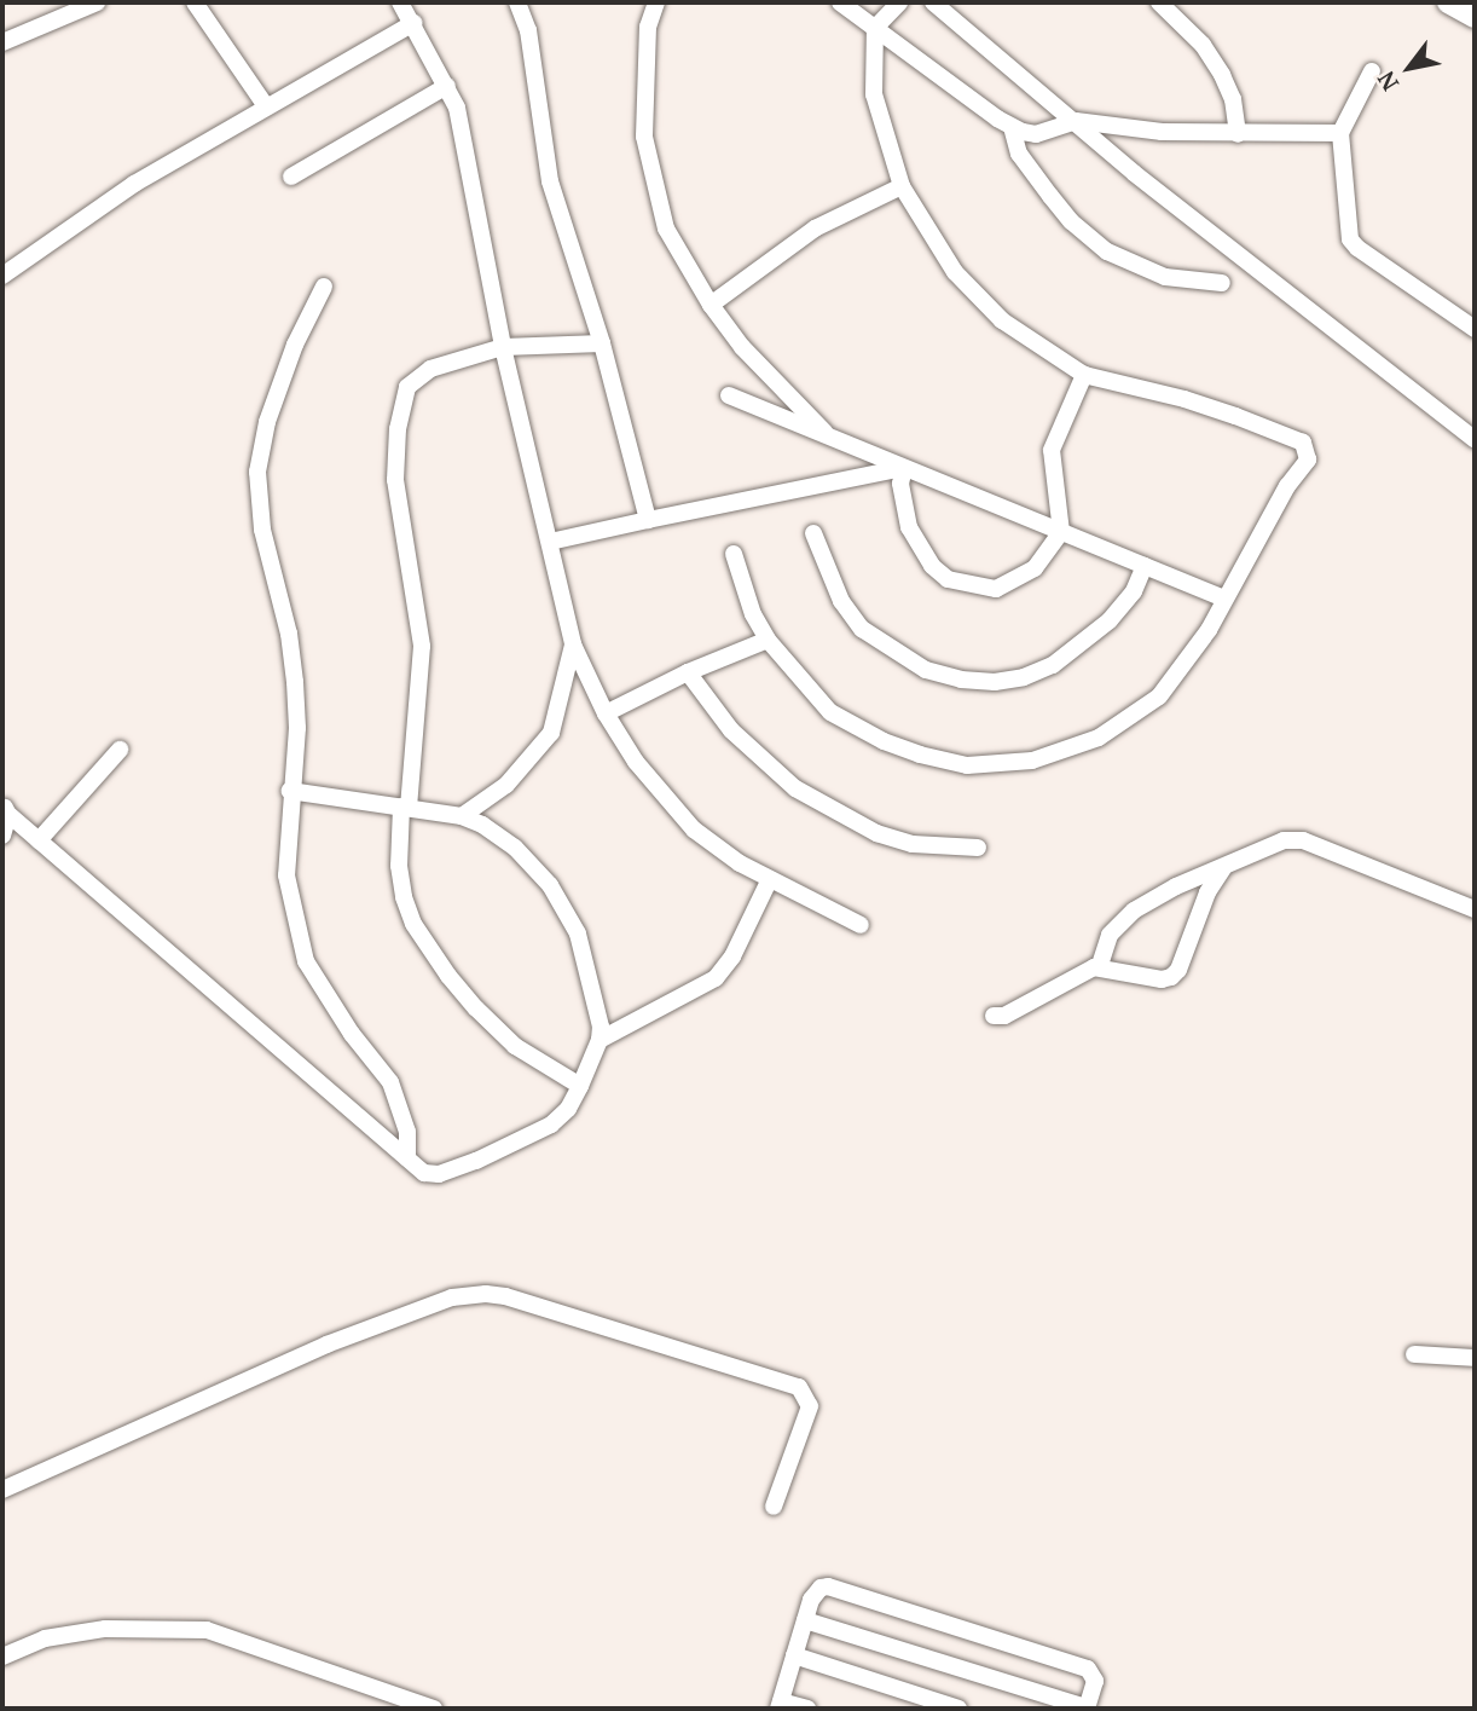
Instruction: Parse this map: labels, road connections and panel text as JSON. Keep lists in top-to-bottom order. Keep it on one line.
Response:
{"north":"bottom left"}
